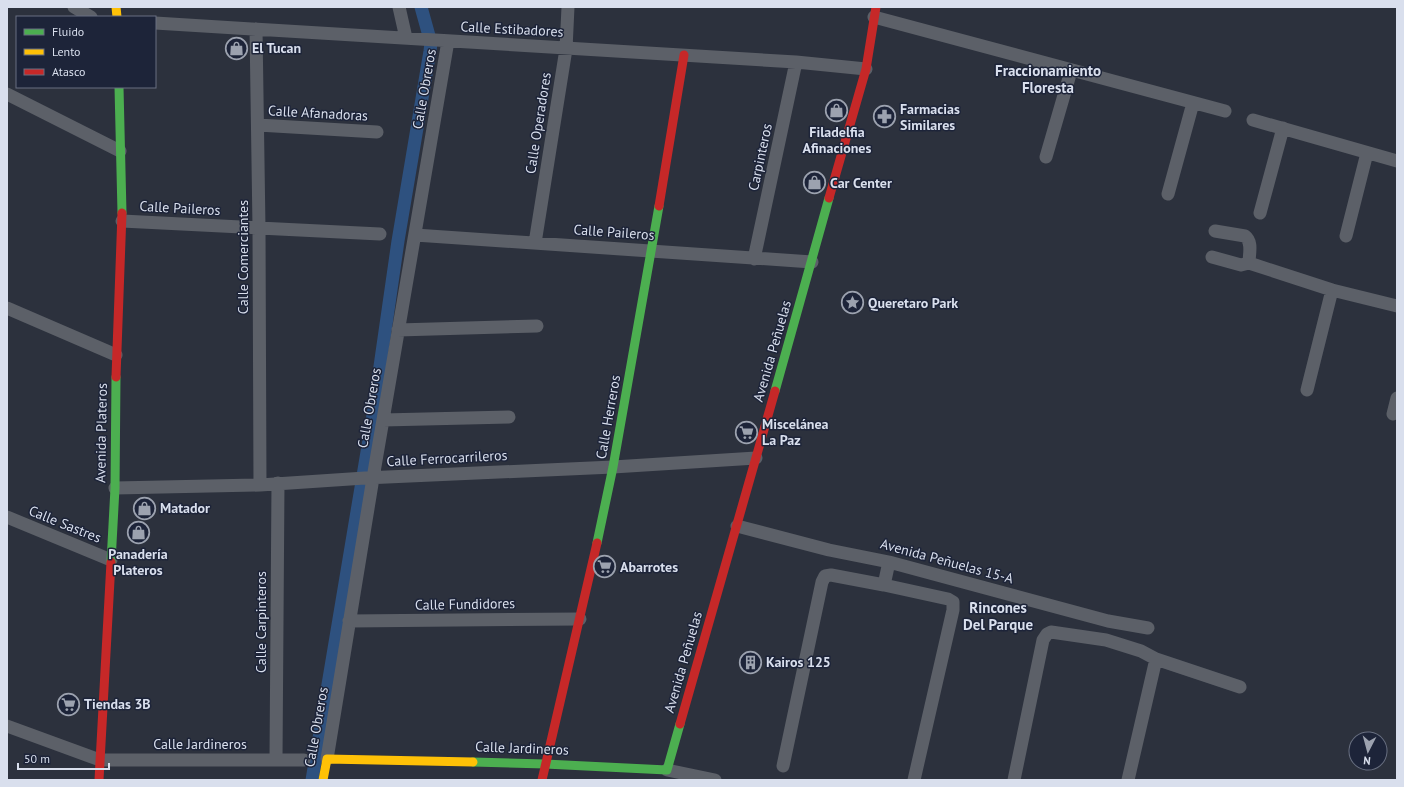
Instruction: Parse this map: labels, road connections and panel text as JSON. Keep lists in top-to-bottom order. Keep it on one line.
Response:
{"streets":{"street":["Calle Estibadores","Calle Obreros","Calle Afanadoras","Calle Operadores","Carpinteros","Calle Paileros","Calle Comerciantes","Avenida Peñuelas","Calle Herreros","Avenida Plateros","Calle Ferrocarrileros","Calle Sastres","Avenida Peñuelas 15-A","Calle Fundidores","Calle Carpinteros","Calle Jardineros"]},"crossings":[["Calle Estibadores","Calle Obreros"],["Calle Estibadores","Calle Operadores"],["Calle Estibadores","Carpinteros"],["Calle Estibadores","Calle Comerciantes"],["Calle Estibadores","Avenida Peñuelas"],["Calle Estibadores","Calle Herreros"],["Calle Obreros","Calle Paileros"],["Calle Obreros","Calle Ferrocarrileros"],["Calle Obreros","Calle Fundidores"],["Calle Obreros","Calle Jardineros"],["Calle Afanadoras","Calle Comerciantes"],["Calle Operadores","Calle Paileros"],["Carpinteros","Calle Paileros"],["Calle Paileros","Calle Comerciantes"],["Calle Paileros","Avenida Peñuelas"],["Calle Paileros","Calle Herreros"],["Calle Paileros","Avenida Plateros"],["Calle Comerciantes","Calle Ferrocarrileros"],["Avenida Peñuelas","Calle Ferrocarrileros"],["Avenida Peñuelas","Avenida Peñuelas 15-A"],["Avenida Peñuelas","Calle Jardineros"],["Calle Herreros","Calle Ferrocarrileros"],["Calle Herreros","Calle Fundidores"],["Calle Herreros","Calle Jardineros"],["Avenida Plateros","Calle Ferrocarrileros"],["Avenida Plateros","Calle Sastres"],["Avenida Plateros","Calle Jardineros"],["Calle Ferrocarrileros","Calle Carpinteros"],["Calle Carpinteros","Calle Jardineros"]],"districts":["Fraccionamiento Floresta","Rincones Del Parque"],"places":{"shop":["El Tucan","Filadelfia Afinaciones","Car Center","Matador","Panadería Plateros"],"pharmacy":["Farmacias Similares"],"place":["Queretaro Park"],"supermarket":["Miscelánea La Paz","Abarrotes","Tiendas 3B"],"building":["Kairos 125"]},"legend":["Fluido","Lento","Atasco"],"scale_bar":"50 m","north":"bottom"}
